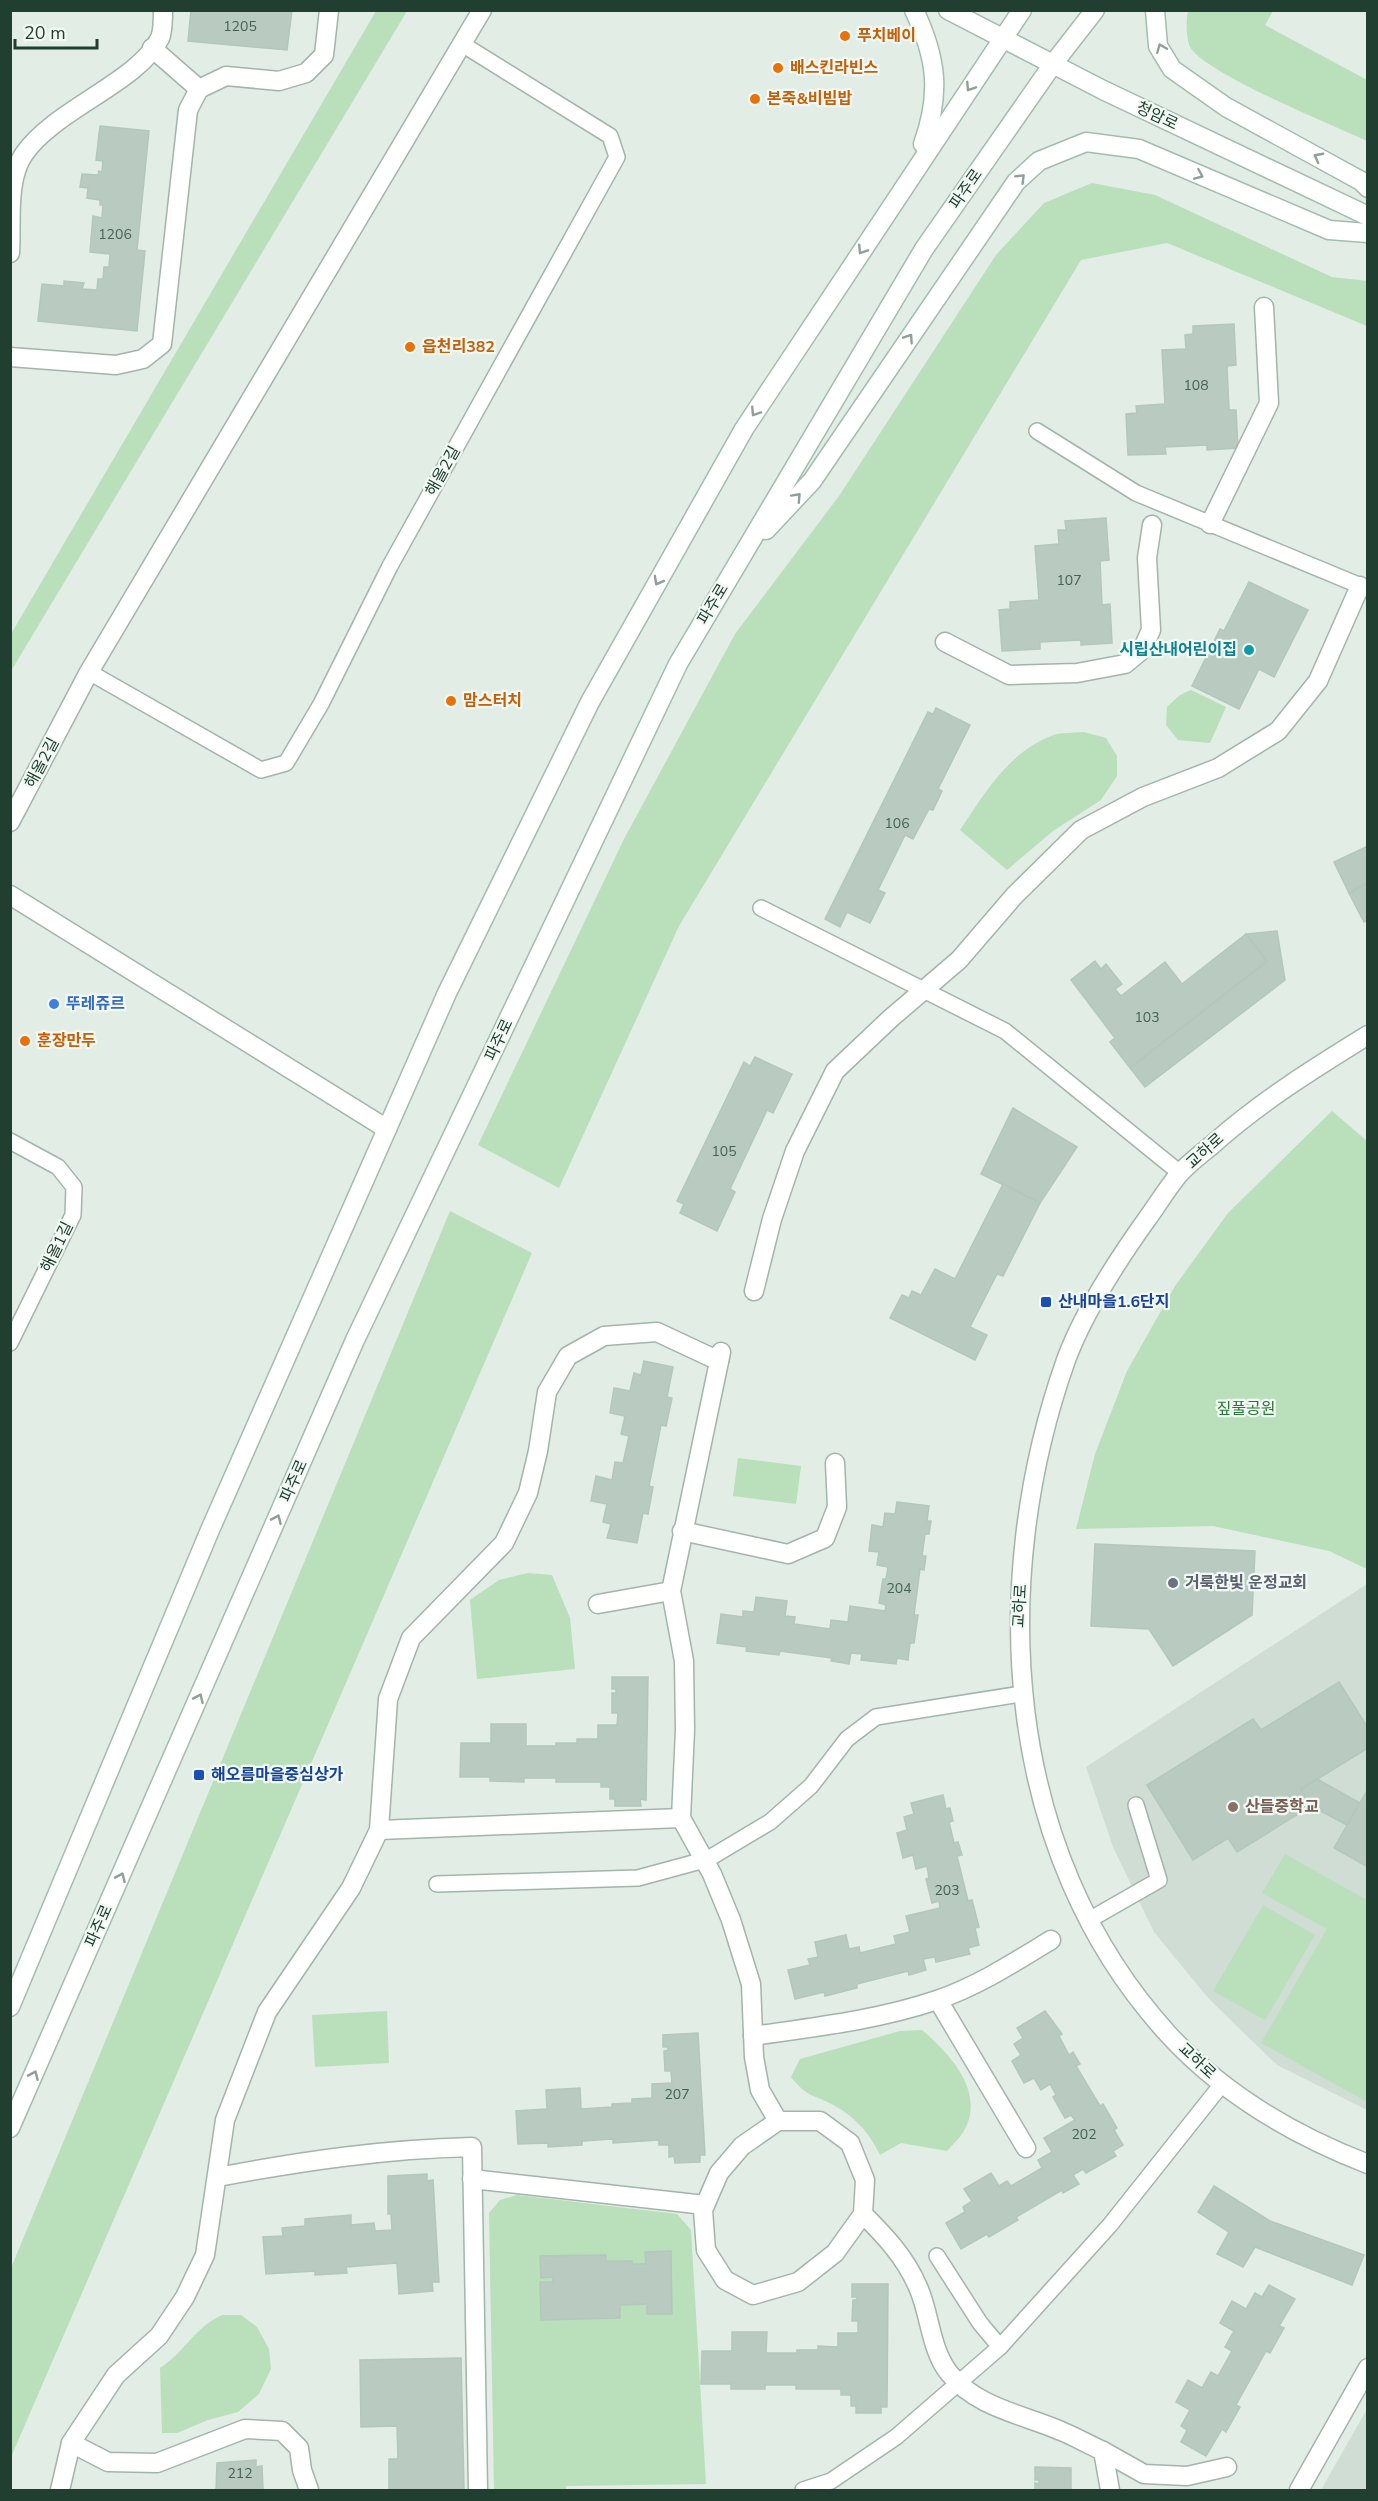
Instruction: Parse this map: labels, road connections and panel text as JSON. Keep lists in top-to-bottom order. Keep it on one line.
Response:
{"streets":{"street":["청암로","파주로","해올2길","교하로"],"lane":["해올1길"]},"crossings":[["청암로","파주로"]],"parks":["짚풀공원"],"places":{"other":["푸치베이","배스킨라빈스","본죽&비빔밥","읍천리382","시립산내어린이집","맘스터치","뚜레쥬르","훈장만두","거룩한빛 운정교회","산들중학교"],"transit":["산내마을1.6단지","해오름마을중심상가"]},"house_numbers":["1205","1206","108","107","106","103","105","204","203","207","202","212"],"scale_bar":"20 m"}
